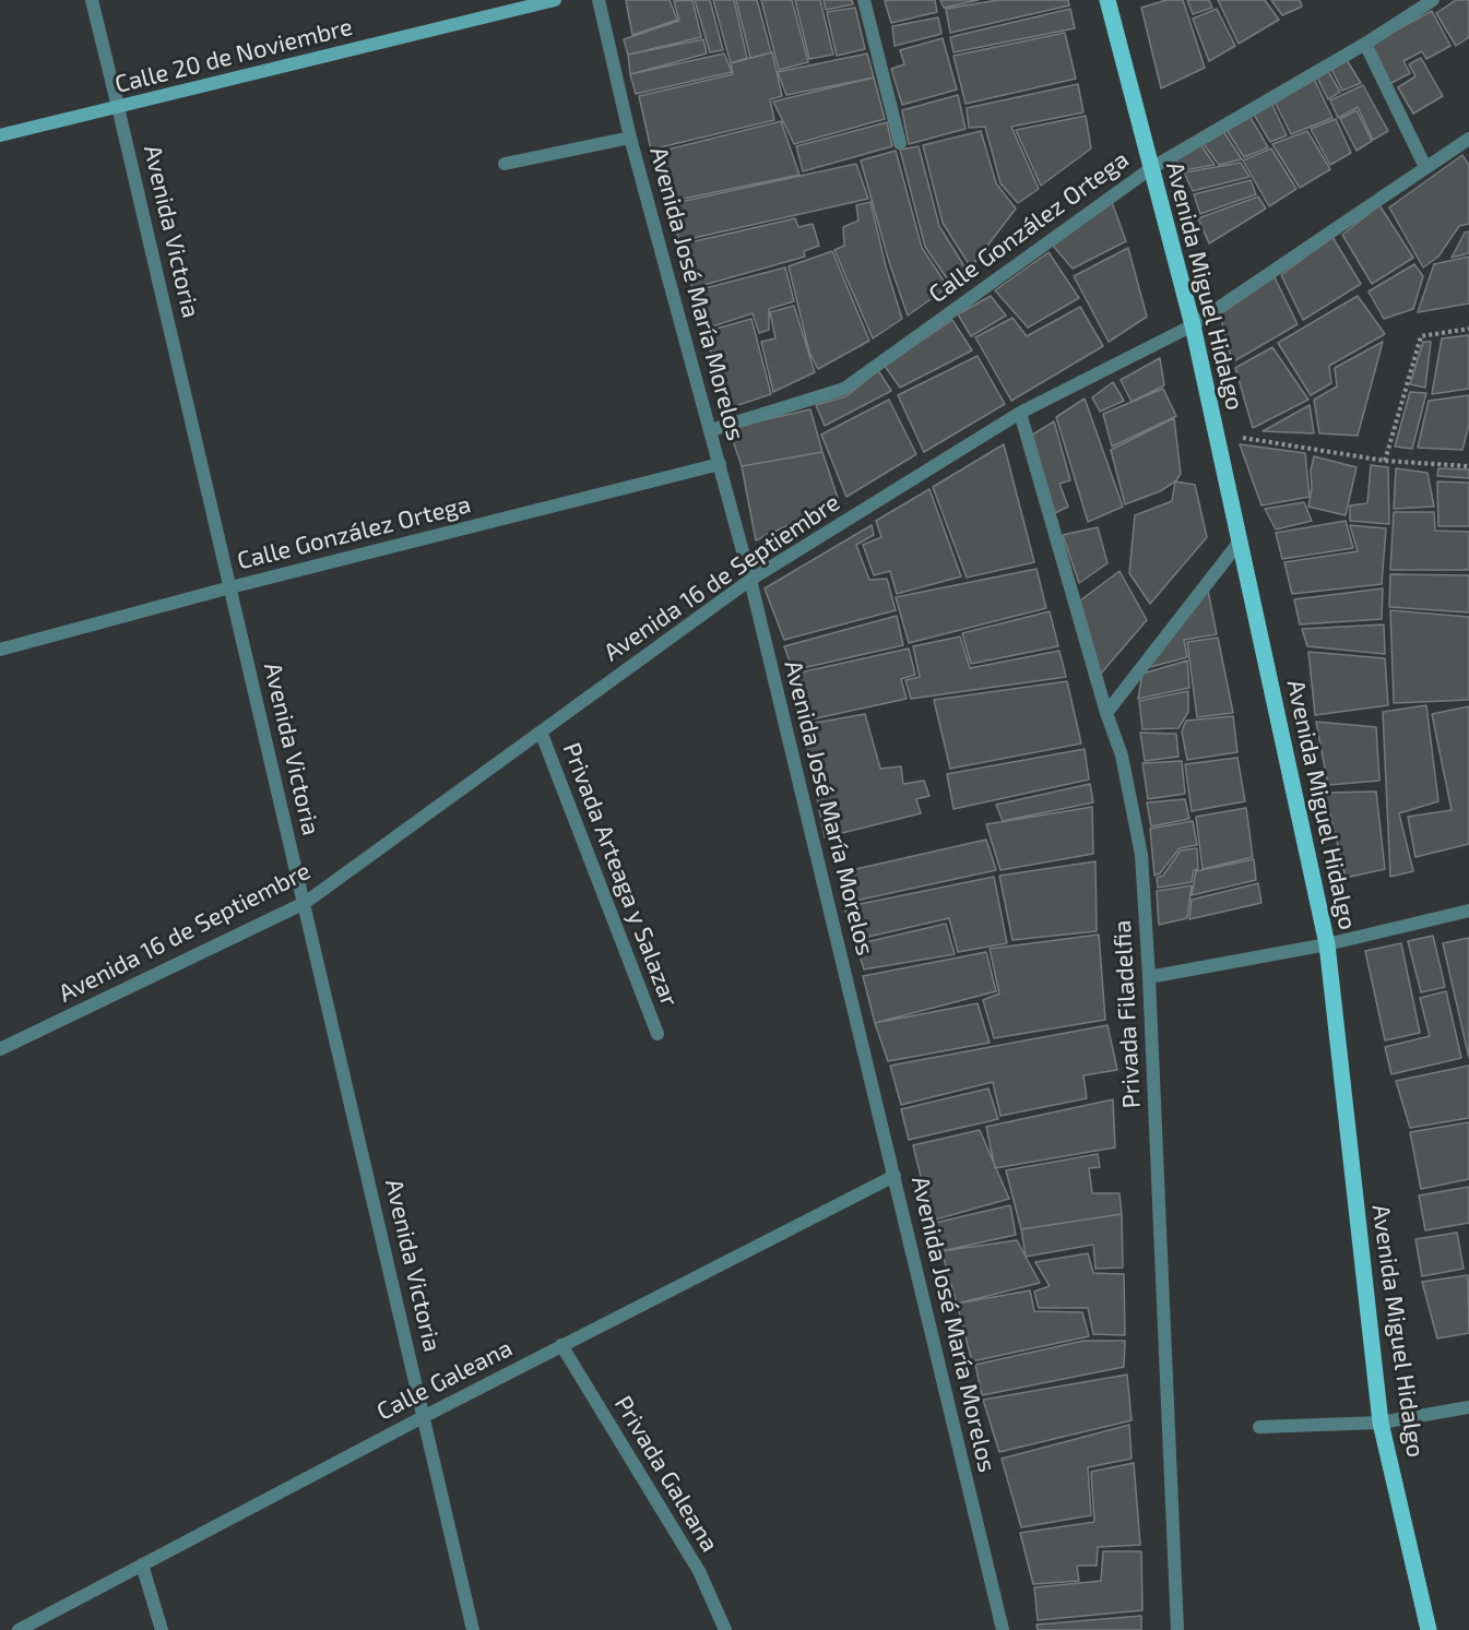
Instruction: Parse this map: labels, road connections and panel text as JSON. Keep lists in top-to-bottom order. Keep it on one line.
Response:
{"streets":{"main road":["Calle 20 de Noviembre","Avenida Miguel Hidalgo"],"street":["Calle González Ortega","Avenida Victoria","Avenida José María Morelos","Avenida 16 de Septiembre","Privada Arteaga y Salazar","Privada Filadelfia","Calle Galeana","Privada Galeana"]},"crossings":[["Calle 20 de Noviembre","Avenida Victoria"],["Calle González Ortega","Avenida Victoria"],["Calle González Ortega","Avenida Miguel Hidalgo"],["Calle González Ortega","Avenida José María Morelos"],["Avenida Victoria","Avenida 16 de Septiembre"],["Avenida Victoria","Calle Galeana"],["Avenida Miguel Hidalgo","Avenida 16 de Septiembre"],["Avenida José María Morelos","Avenida 16 de Septiembre"],["Avenida José María Morelos","Calle Galeana"],["Avenida 16 de Septiembre","Privada Arteaga y Salazar"],["Avenida 16 de Septiembre","Privada Filadelfia"],["Calle Galeana","Privada Galeana"]]}
